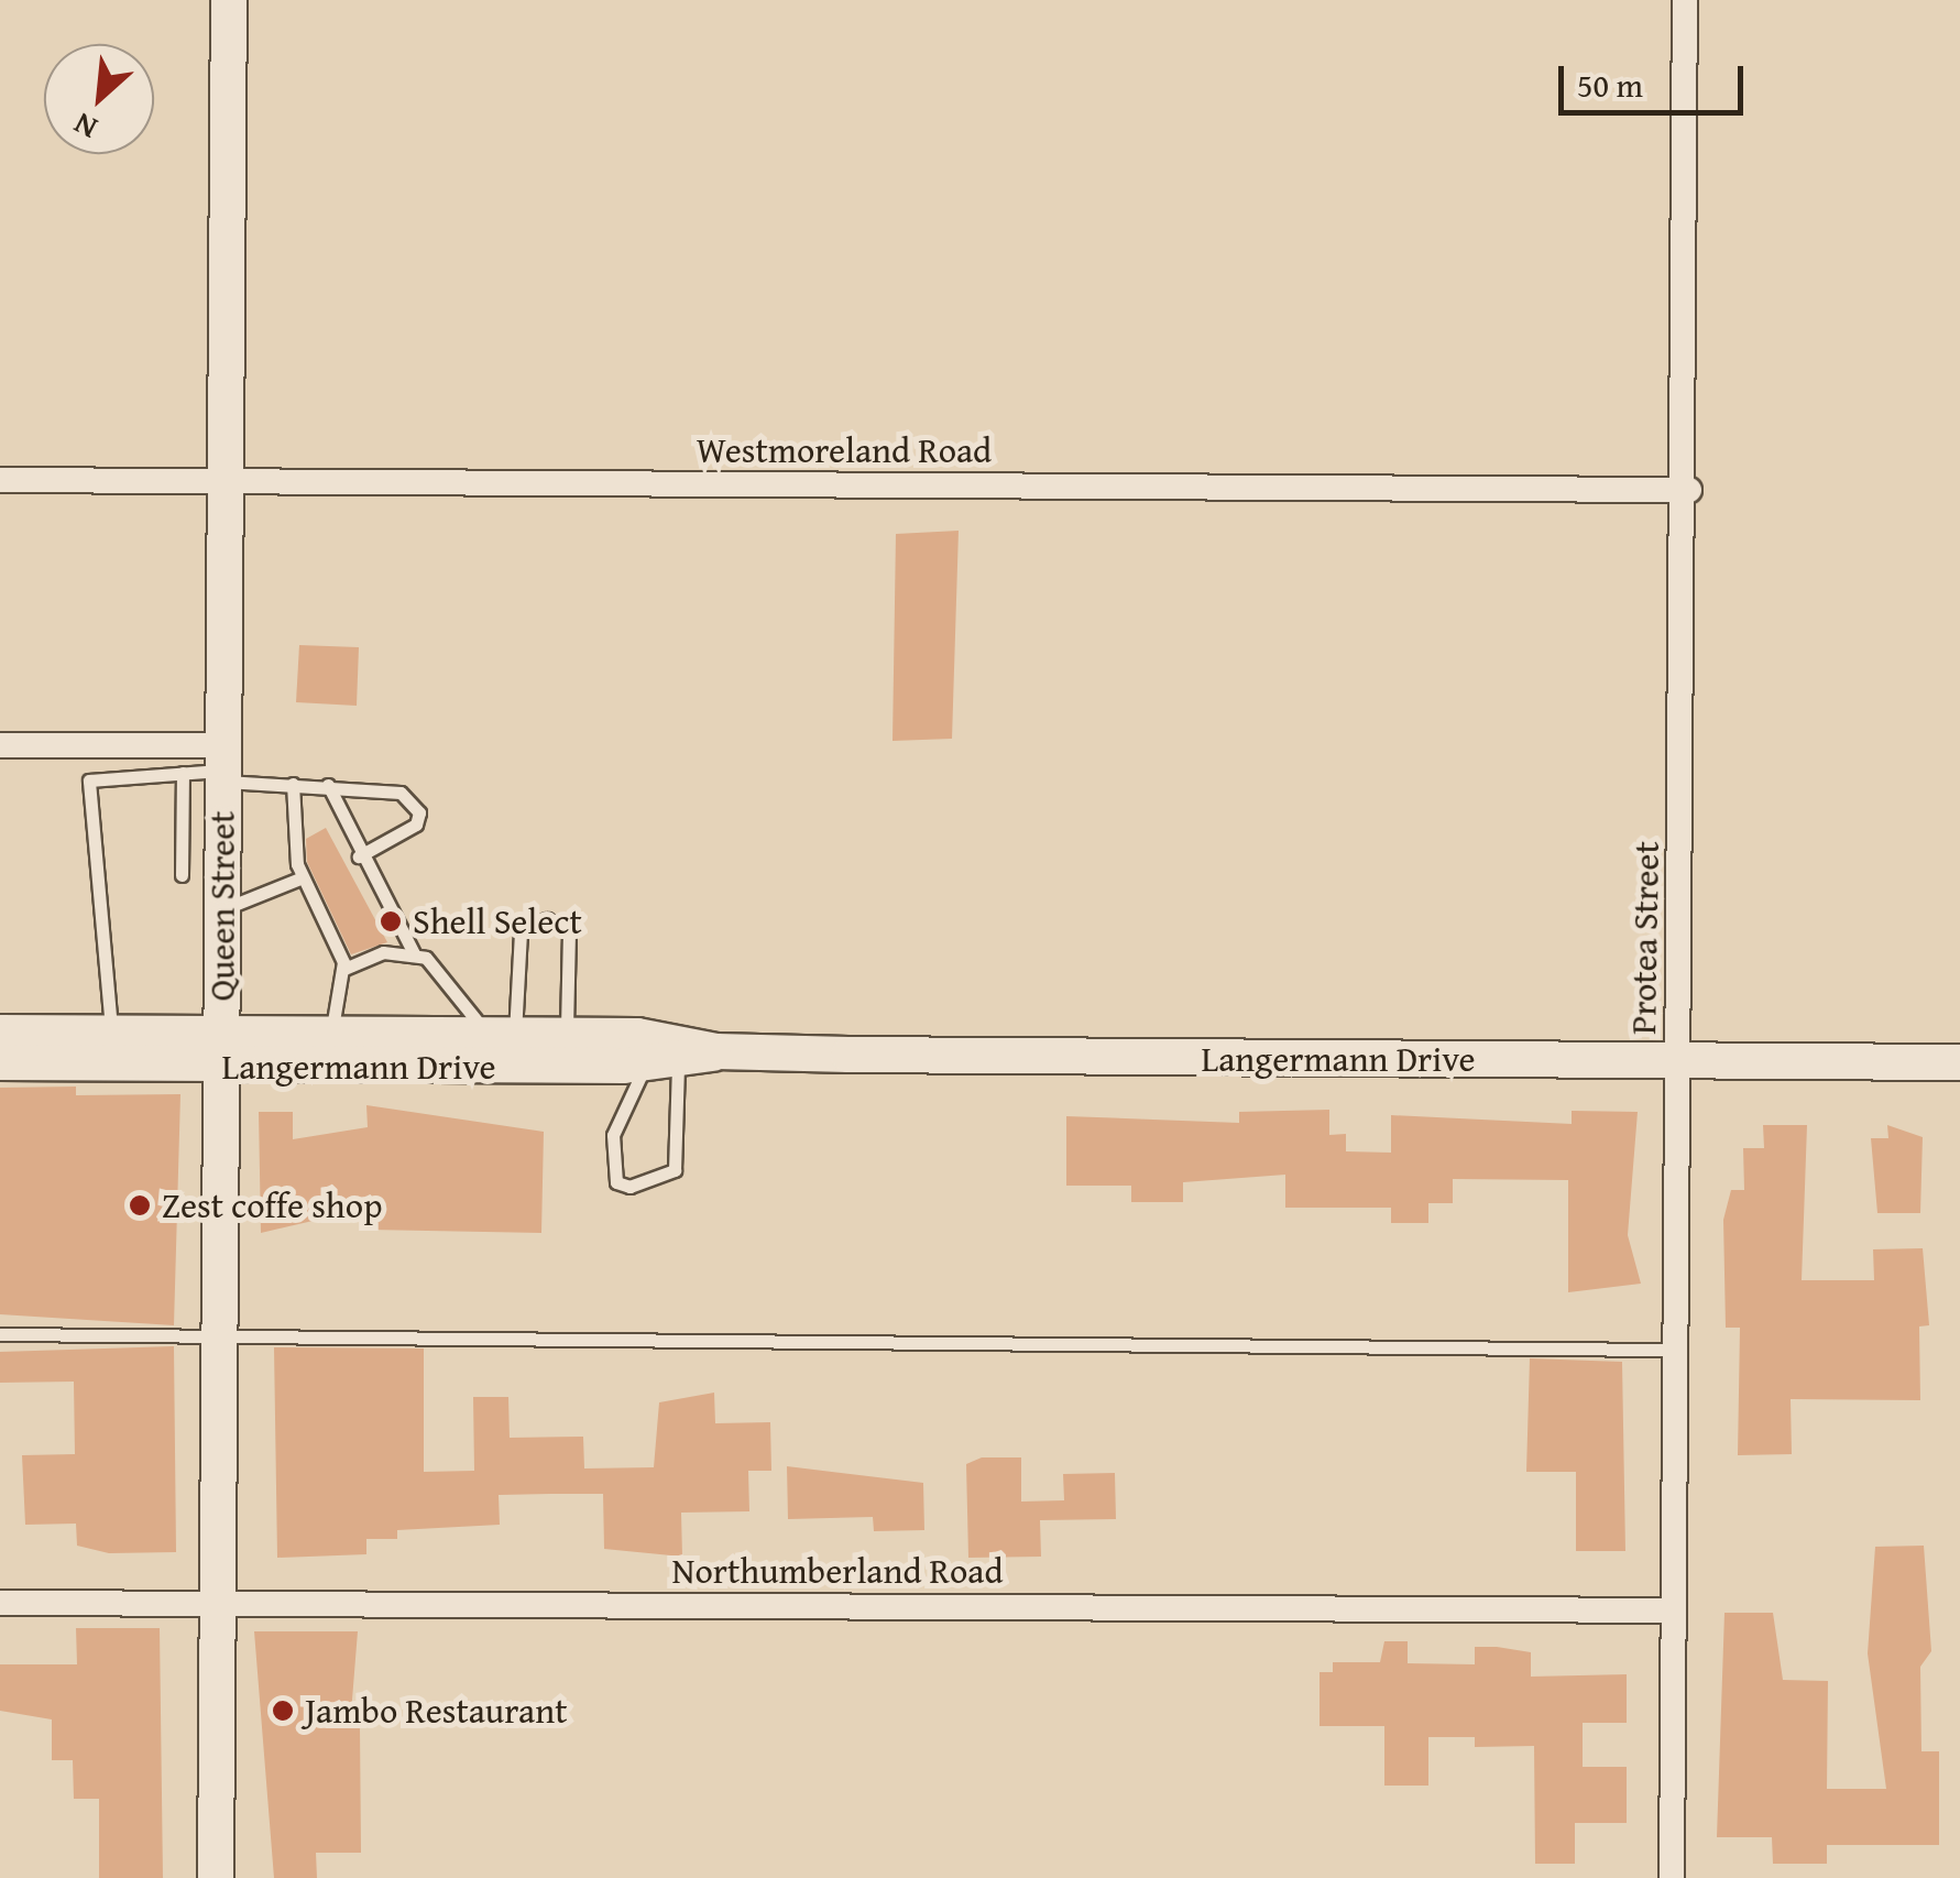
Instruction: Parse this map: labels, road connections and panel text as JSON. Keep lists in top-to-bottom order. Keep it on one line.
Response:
{"streets":{"main road":["Queen Street","Langermann Drive"],"street":["Westmoreland Road","Protea Street","Northumberland Road"]},"crossings":[["Westmoreland Road","Queen Street"],["Westmoreland Road","Protea Street"],["Queen Street","Langermann Drive"],["Queen Street","Northumberland Road"],["Protea Street","Langermann Drive"],["Protea Street","Northumberland Road"]],"places":["Shell Select","Zest coffe shop","Jambo Restaurant"],"scale_bar":"50 m","north":"bottom left"}
